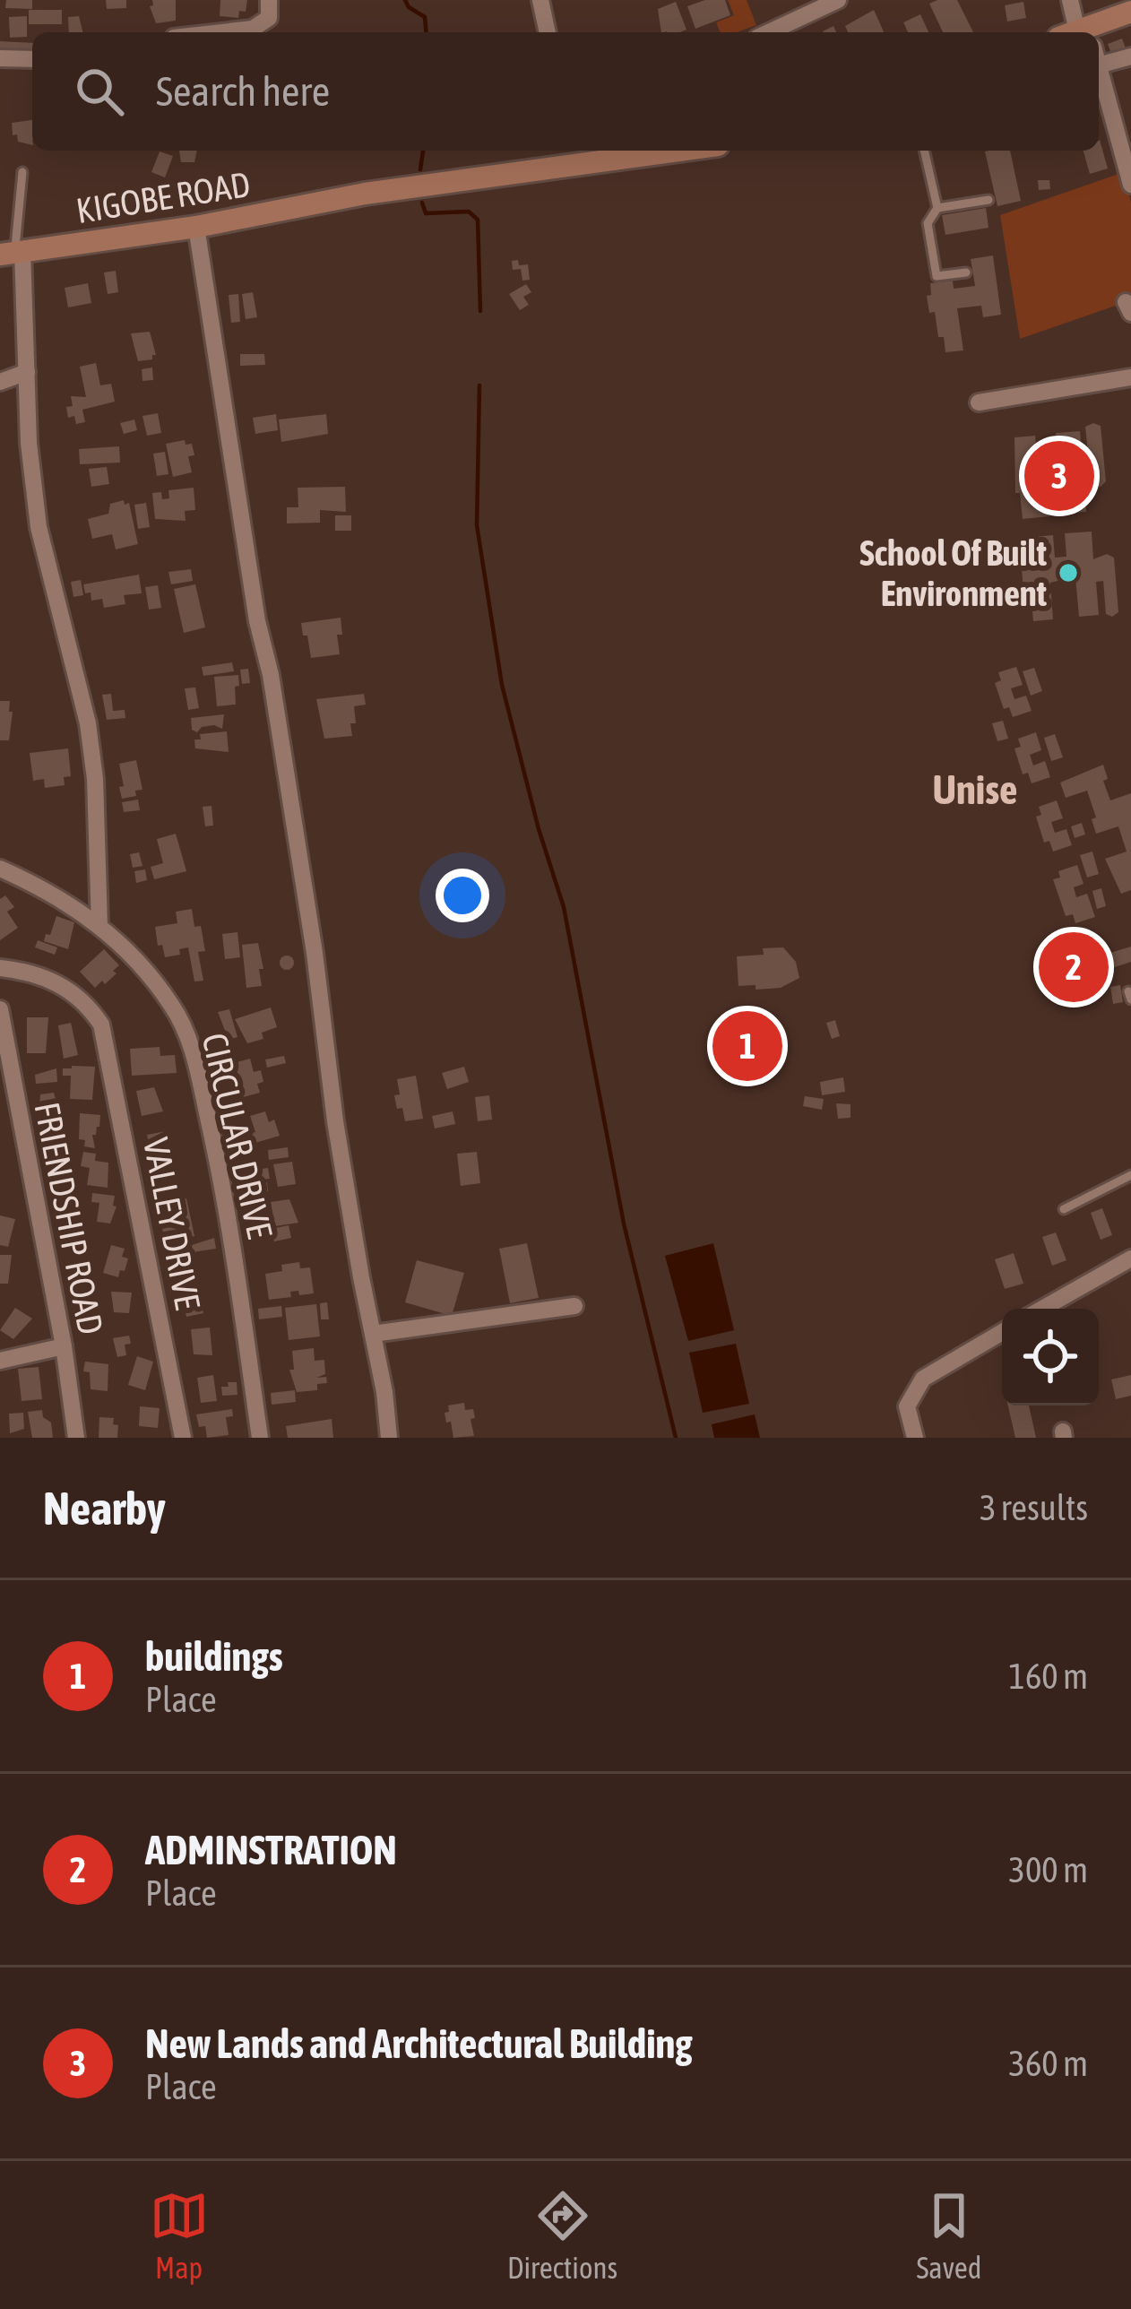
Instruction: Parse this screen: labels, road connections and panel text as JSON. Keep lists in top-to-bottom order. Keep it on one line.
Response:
{"streets":{"street":["KIGOBE ROAD","CIRCULAR DRIVE","FRIENDSHIP ROAD","VALLEY DRIVE"]},"districts":["Unise"],"places":["School Of Built Environment"],"page":{"search":"Search here","pins":["3","2","1"],"heading":["Nearby","3 results"],"list":[{"mark":"1","name":"buildings","note":"Place","value":"160 m"},{"mark":"2","name":"ADMINSTRATION","note":"Place","value":"300 m"},{"mark":"3","name":"New Lands and Architectural Building","note":"Place","value":"360 m"}],"nav":["Map","Directions","Saved"]}}
